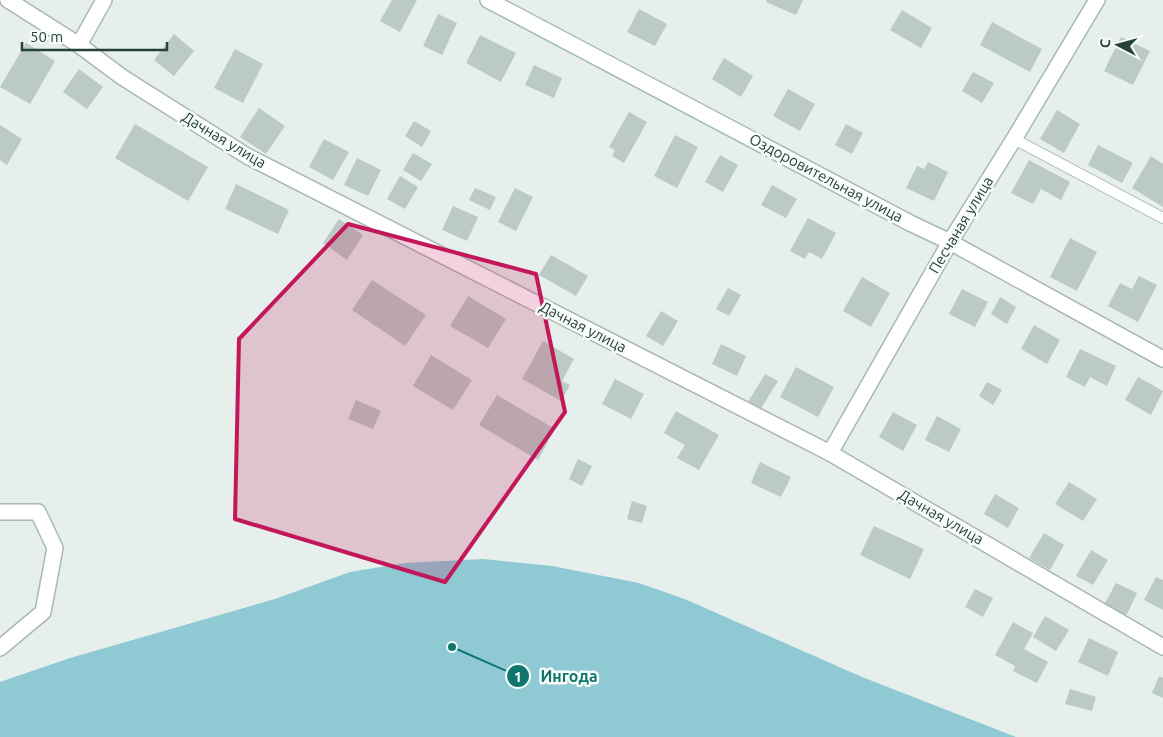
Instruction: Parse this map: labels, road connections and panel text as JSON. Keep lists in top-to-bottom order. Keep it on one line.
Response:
{"streets":{"street":["Дачная улица","Оздоровительная улица","Песчаная улица"]},"crossings":[["Дачная улица","Песчаная улица"],["Оздоровительная улица","Песчаная улица"]],"places":["Ингода"],"scale_bar":"50 m","north":"left"}
